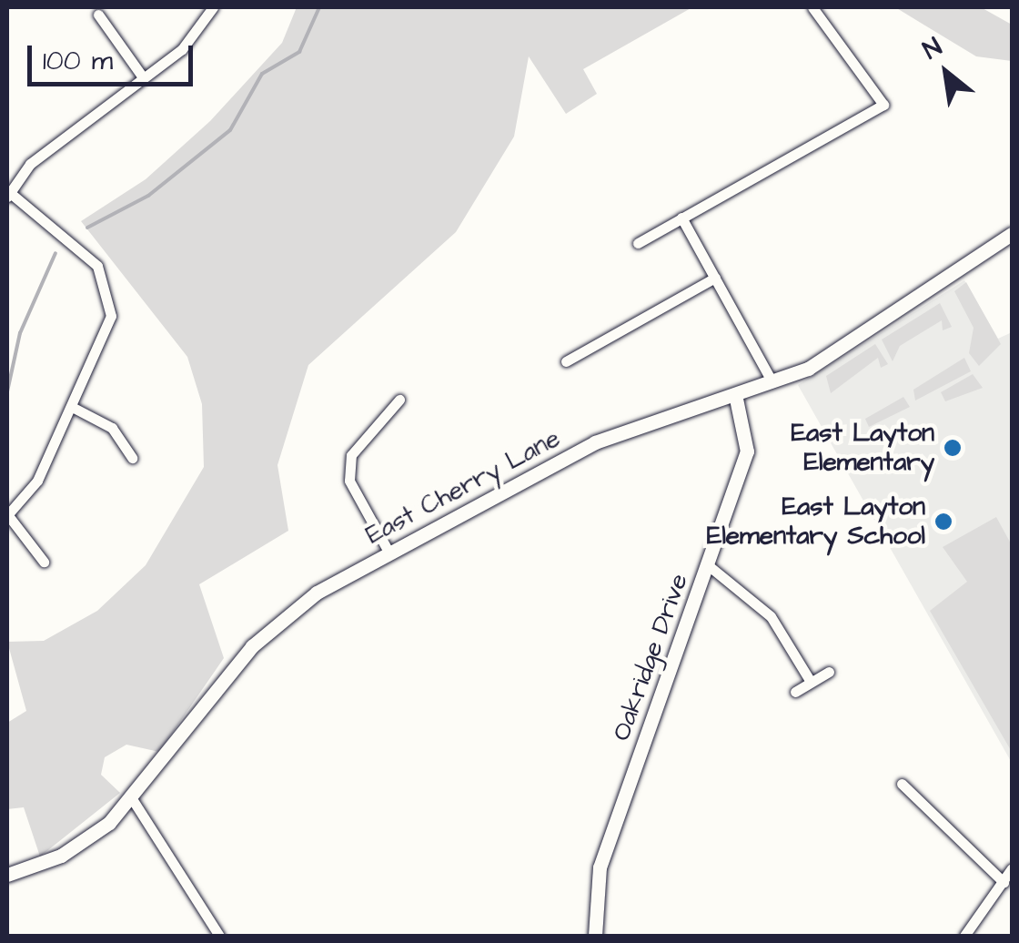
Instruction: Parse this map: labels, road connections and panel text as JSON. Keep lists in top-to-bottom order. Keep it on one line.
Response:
{"streets":{"street":["East Cherry Lane","Oakridge Drive"]},"crossings":[["East Cherry Lane","Oakridge Drive"]],"places":["East Layton Elementary","East Layton Elementary School"],"scale_bar":"100 m","north":"top left"}
